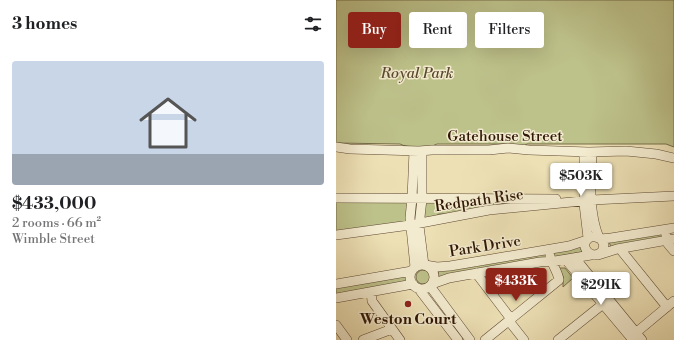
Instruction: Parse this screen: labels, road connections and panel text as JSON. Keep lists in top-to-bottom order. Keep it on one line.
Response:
{"streets":{"street":["Gatehouse Street","Redpath Rise","Park Drive"]},"parks":["Royal Park"],"places":["Weston Court"],"page":{"heading":"3 homes","chip":["Buy","Rent","Filters"],"list":[{"name":"$433,000","note":"2 rooms · 66 m² · Wimble Street"}],"price":["$503K","$433K","$291K"]}}
